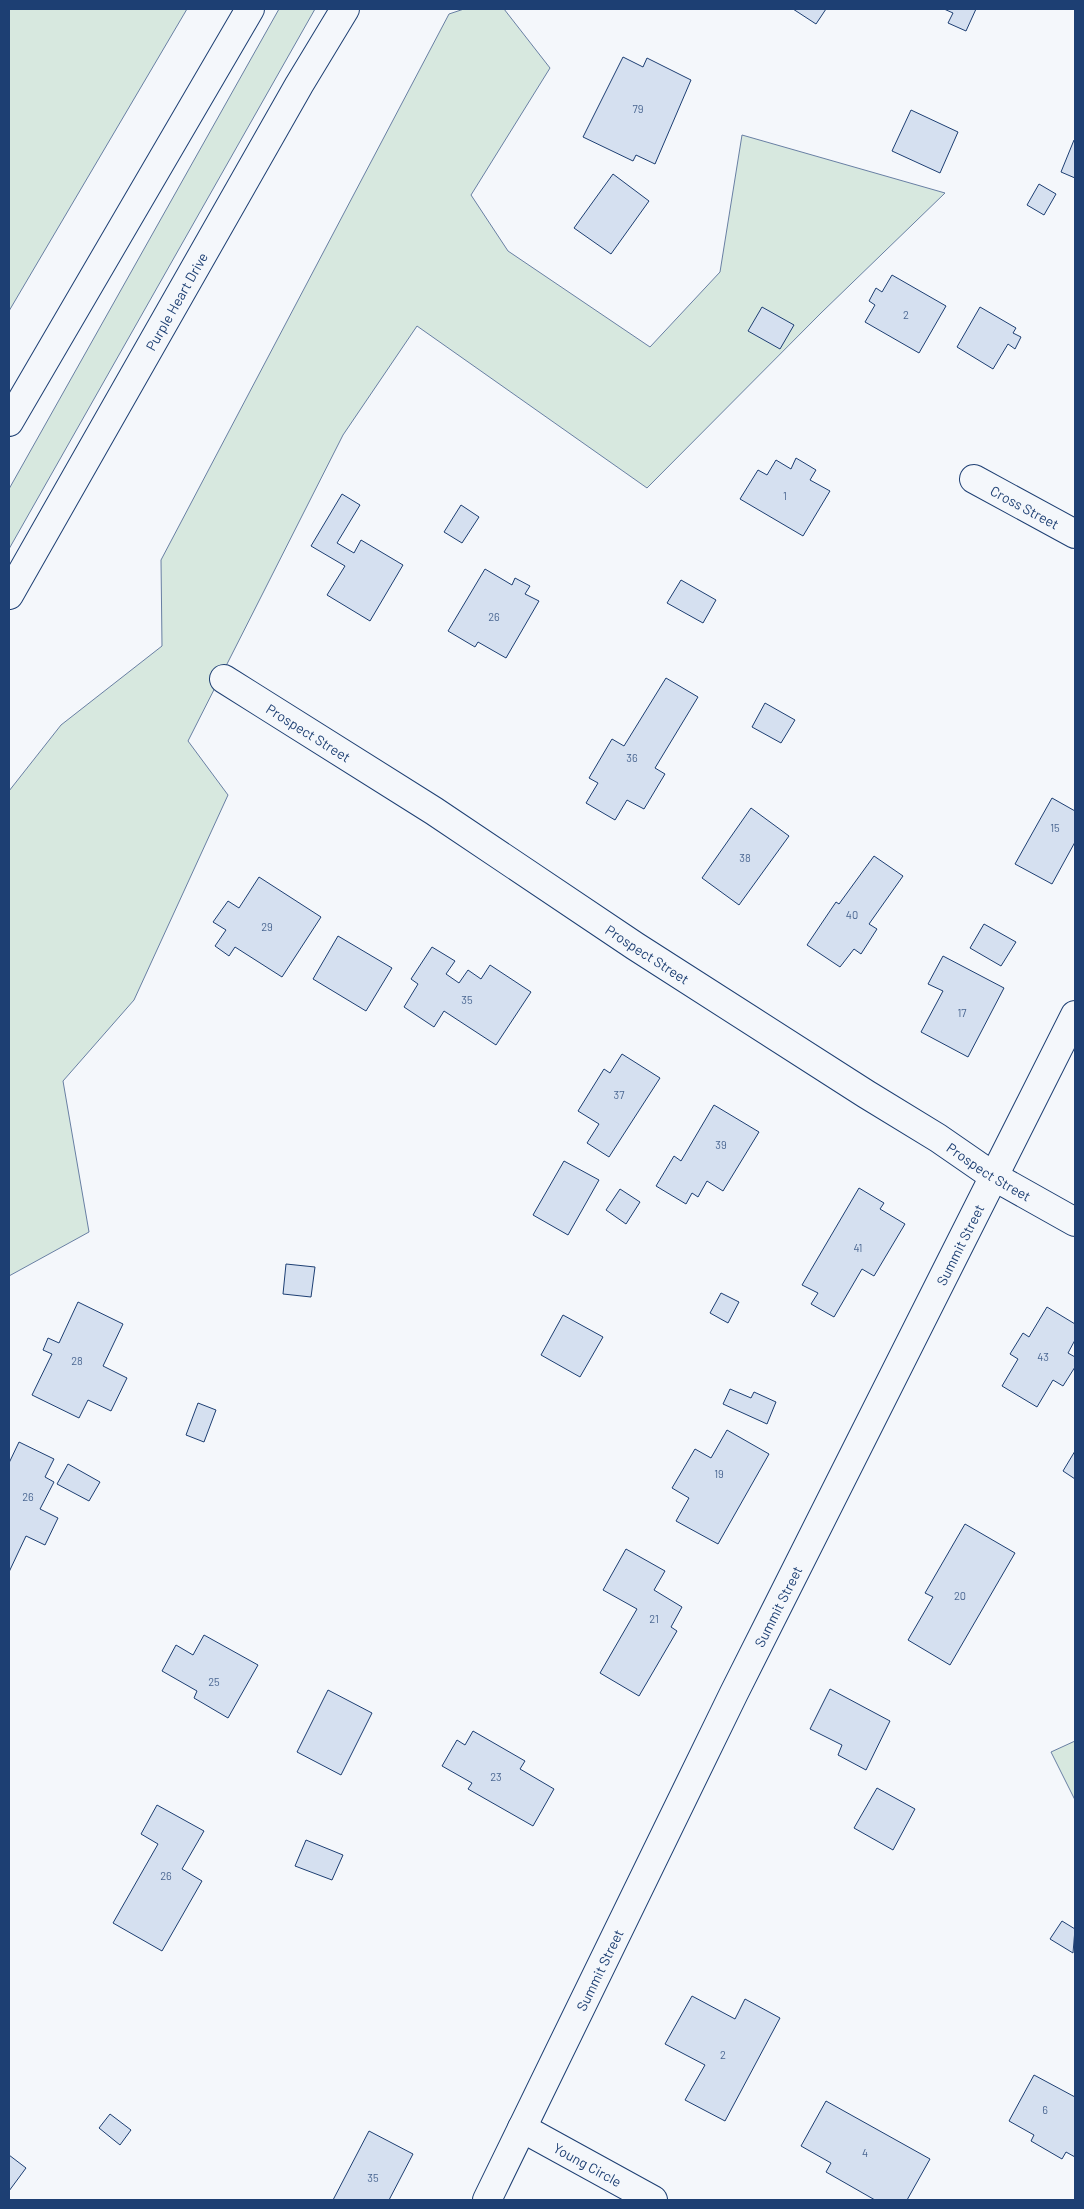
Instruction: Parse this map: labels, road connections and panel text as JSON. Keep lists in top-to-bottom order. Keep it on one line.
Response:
{"streets":{"street":["Purple Heart Drive","Cross Street","Prospect Street","Summit Street","Young Circle"]},"crossings":[["Prospect Street","Summit Street"],["Summit Street","Young Circle"]],"house_numbers":["79","2","1","26","36","15","38","40","29","35","17","37","39","41","43","28","19","26","20","21","25","23","26","2","6","4","35"]}
